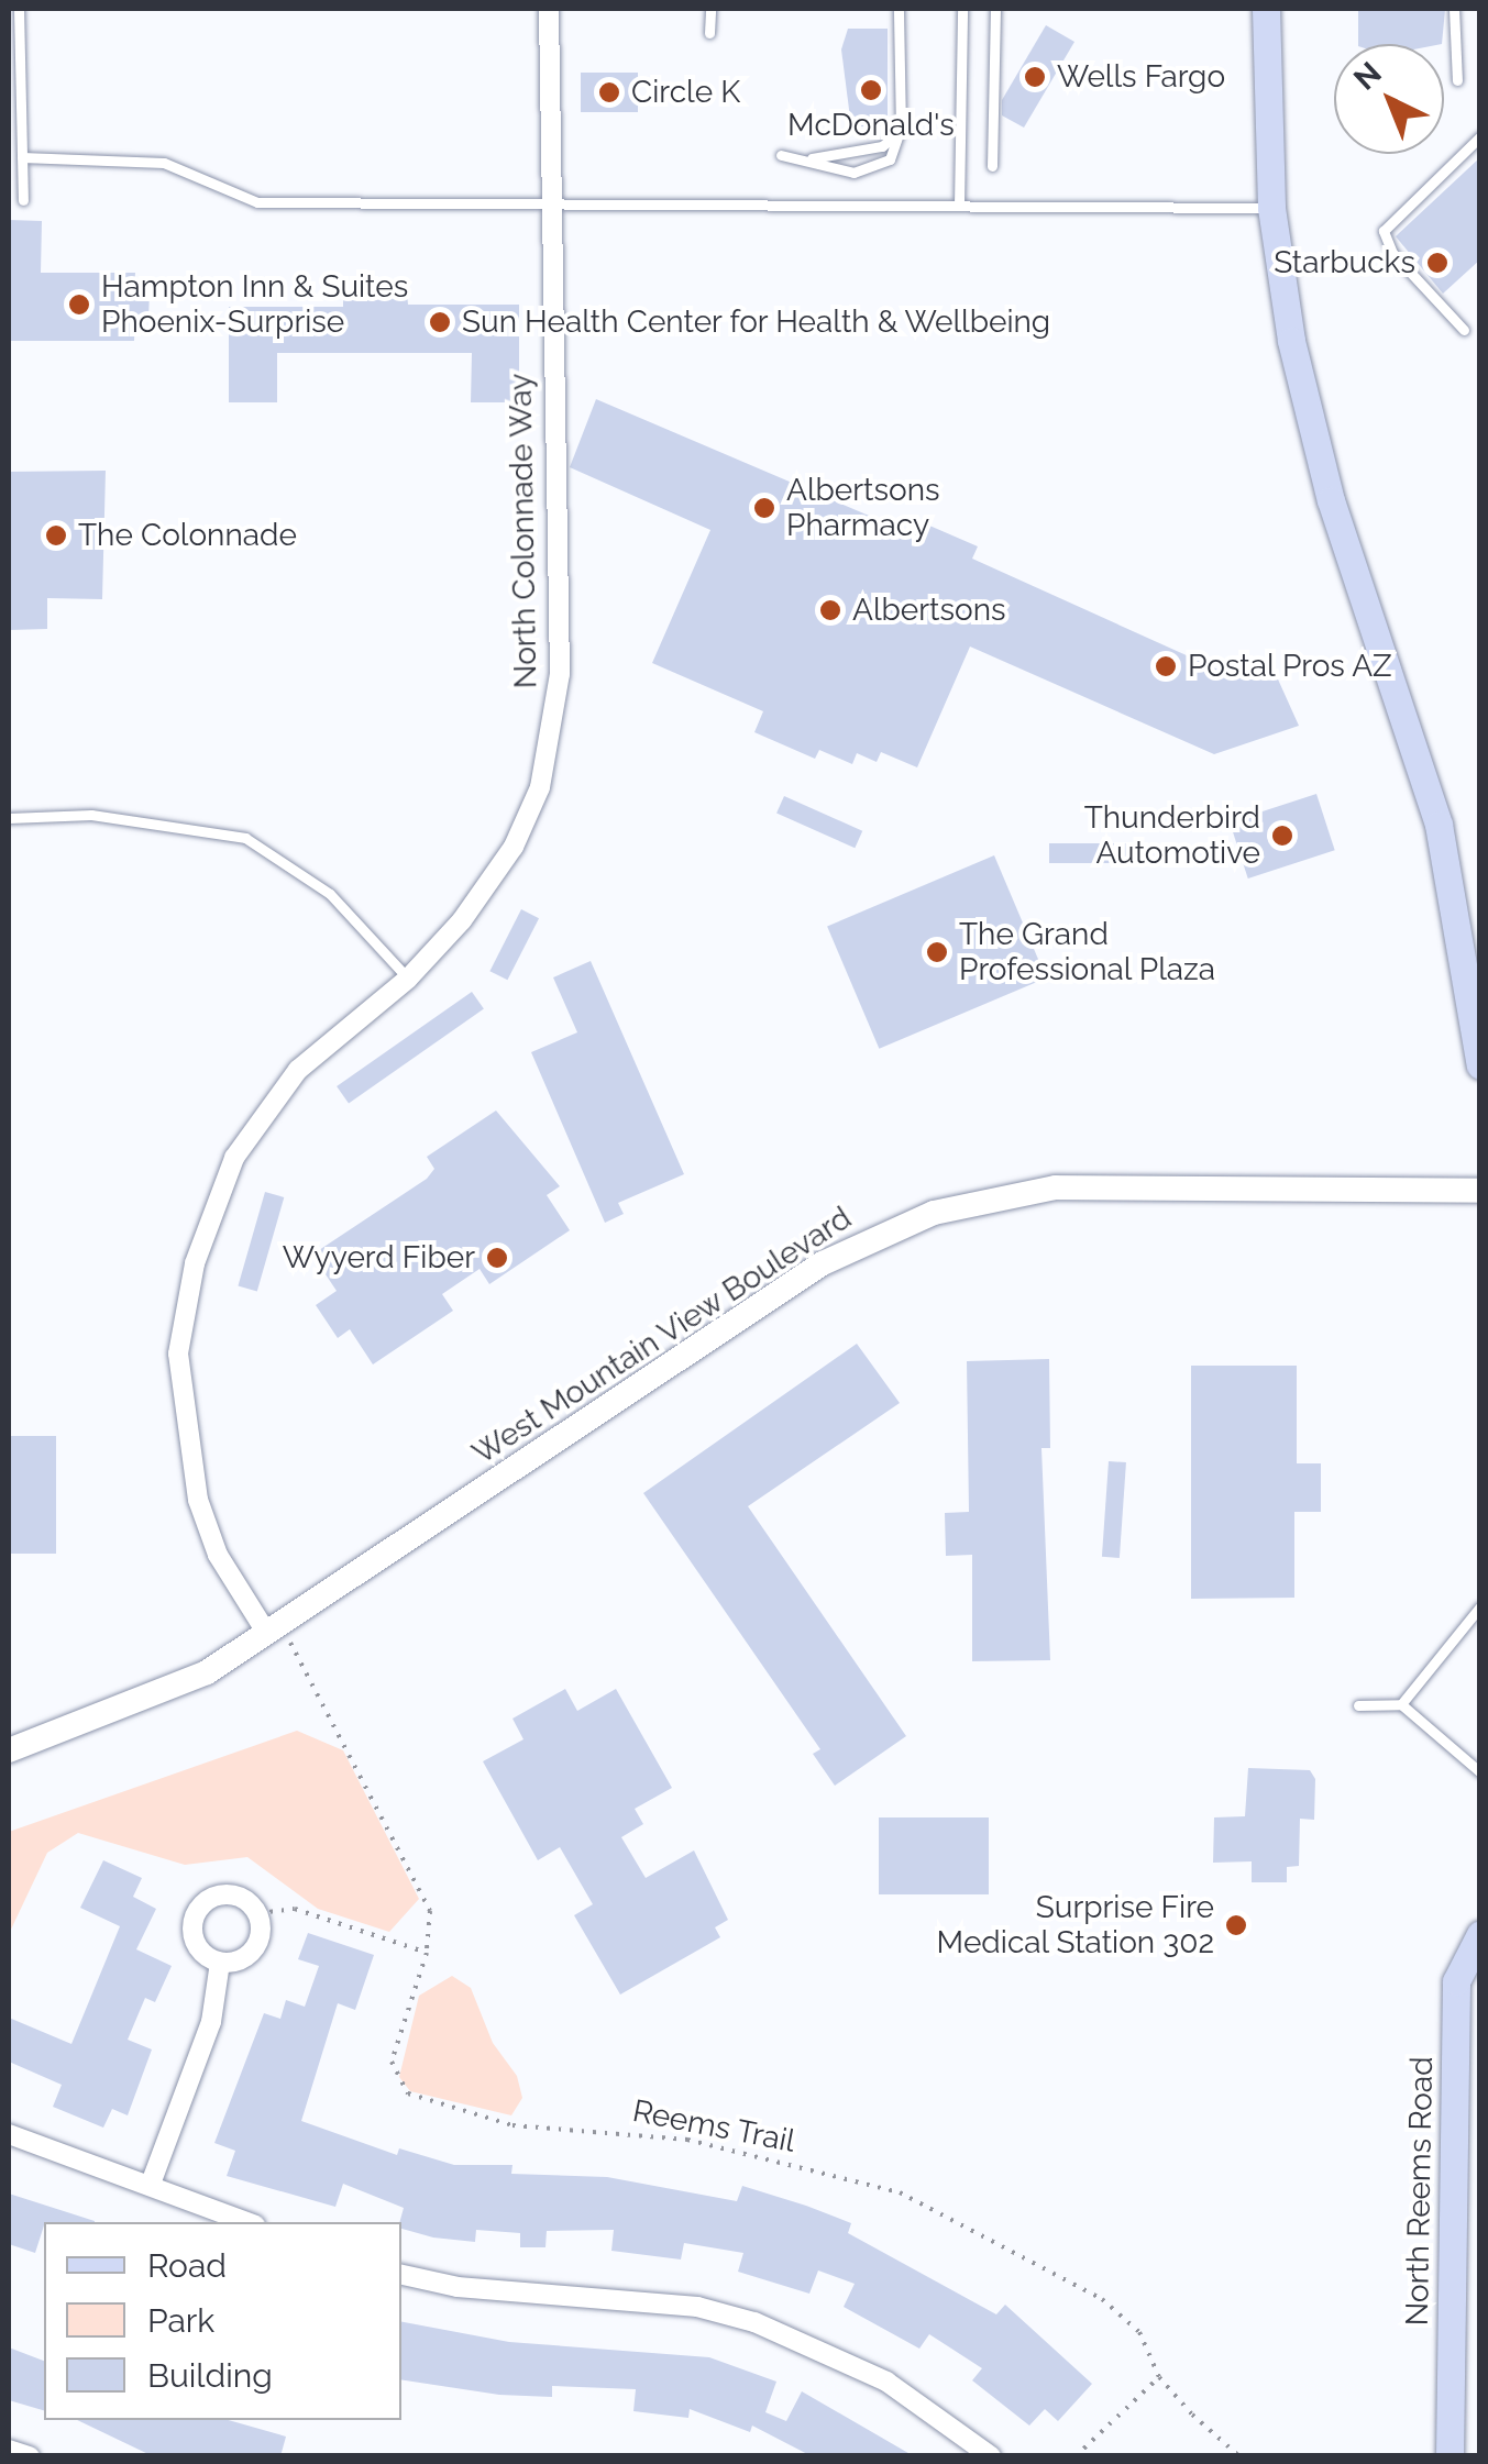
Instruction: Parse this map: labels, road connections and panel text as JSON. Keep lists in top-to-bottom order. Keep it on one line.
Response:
{"streets":{"main road":["North Reems Road"],"street":["North Colonnade Way","West Mountain View Boulevard"],"path":["Reems Trail"]},"crossings":[["North Colonnade Way","West Mountain View Boulevard"]],"places":["Wells Fargo","McDonald's","Circle K","Starbucks","Hampton Inn & Suites Phoenix-Surprise","Sun Health Center for Health & Wellbeing","Albertsons Pharmacy","The Colonnade","Albertsons","Postal Pros AZ","Thunderbird Automotive","The Grand Professional Plaza","Wyyerd Fiber","Surprise Fire Medical Station 302"],"legend":["Road","Park","Building"],"north":"top left"}
